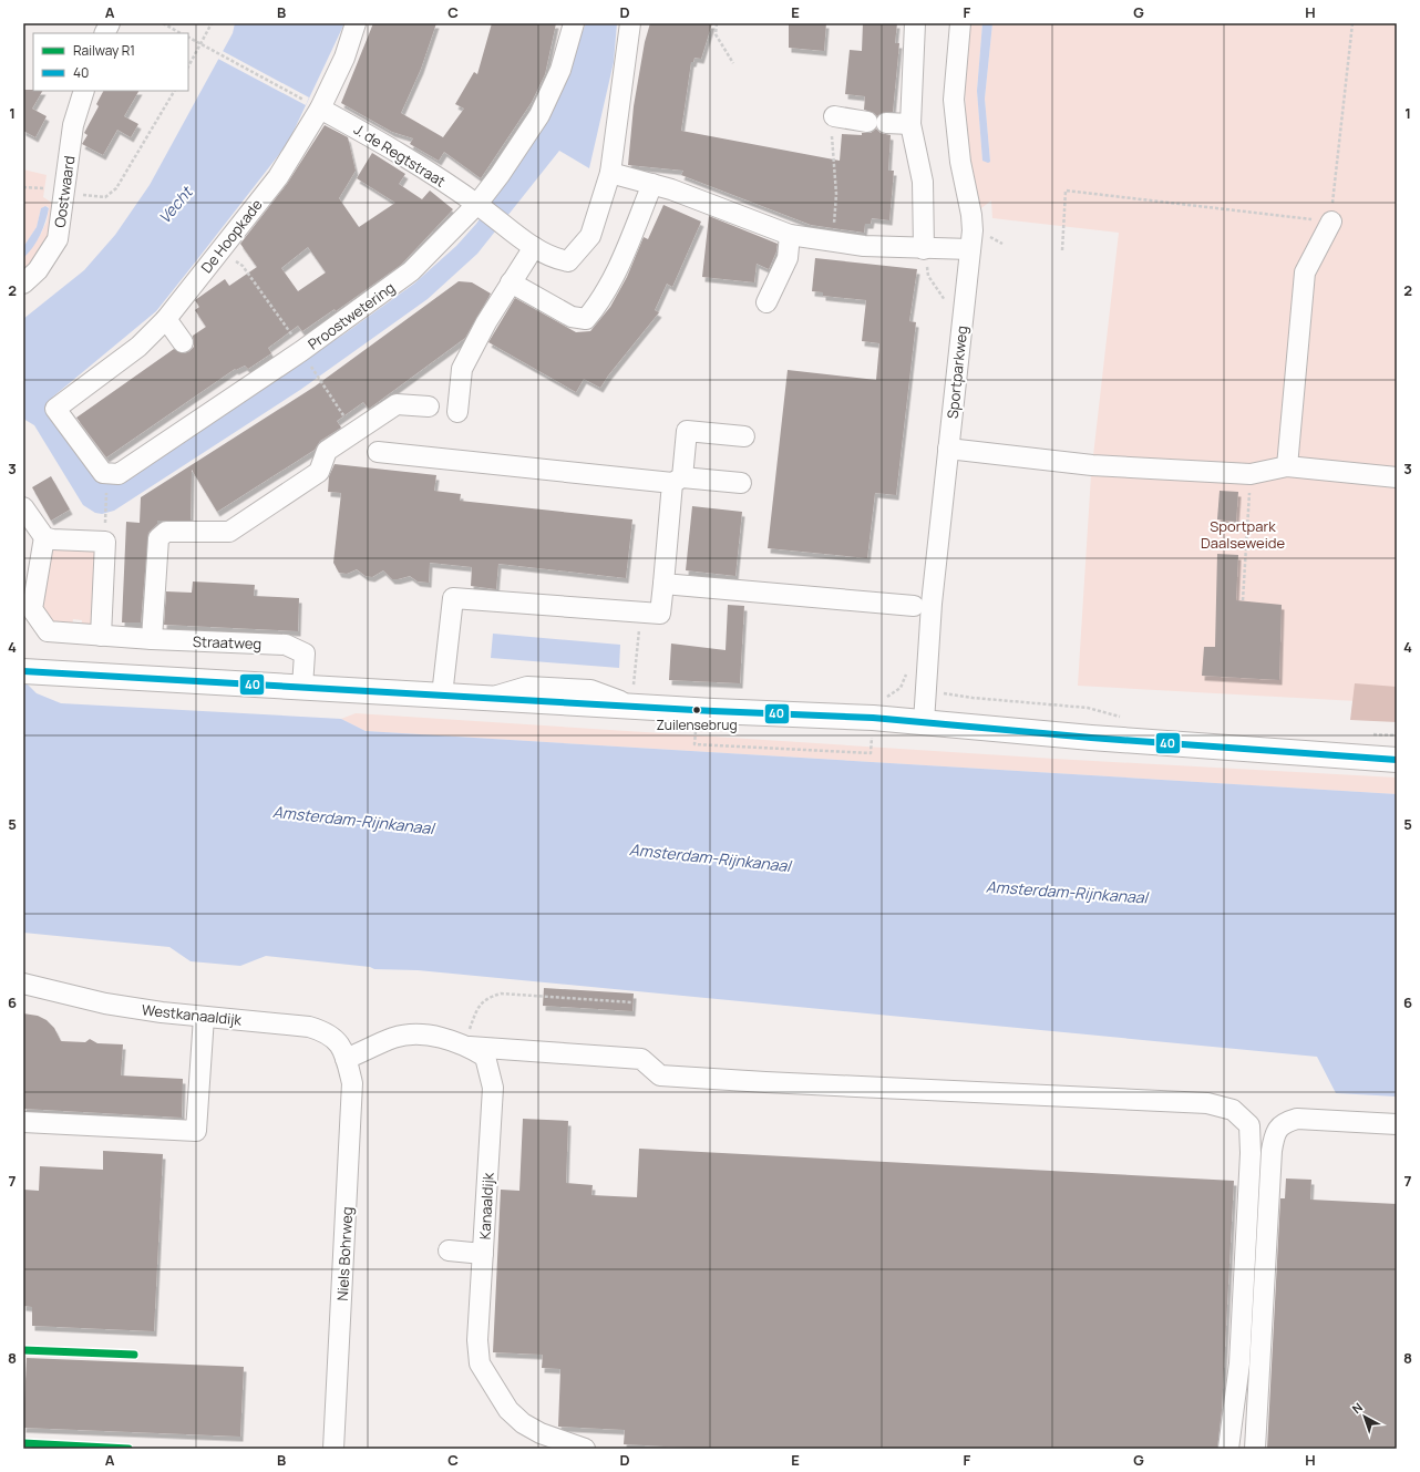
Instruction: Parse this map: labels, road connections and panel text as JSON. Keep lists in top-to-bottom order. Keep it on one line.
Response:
{"streets":{"street":["J. de Regtstraat","Oostwaard","De Hoopkade","Proostwetering","Sportparkweg","Straatweg","Westkanaaldijk","Kanaaldijk","Niels Bohrweg"]},"crossings":[["J. de Regtstraat","De Hoopkade"],["J. de Regtstraat","Proostwetering"],["De Hoopkade","Proostwetering"],["Westkanaaldijk","Kanaaldijk"],["Westkanaaldijk","Niels Bohrweg"],["Kanaaldijk","Niels Bohrweg"]],"water":["Vecht","Amsterdam-Rijnkanaal"],"parks":["Sportpark Daalseweide"],"places":["Zuilensebrug"],"lines":["transit line 40","rail line R1"],"legend":["Railway R1","40"],"north":"top left","grid":{"columns":["A","B","C","D","E","F","G","H"],"rows":["1","2","3","4","5","6","7","8"]}}
